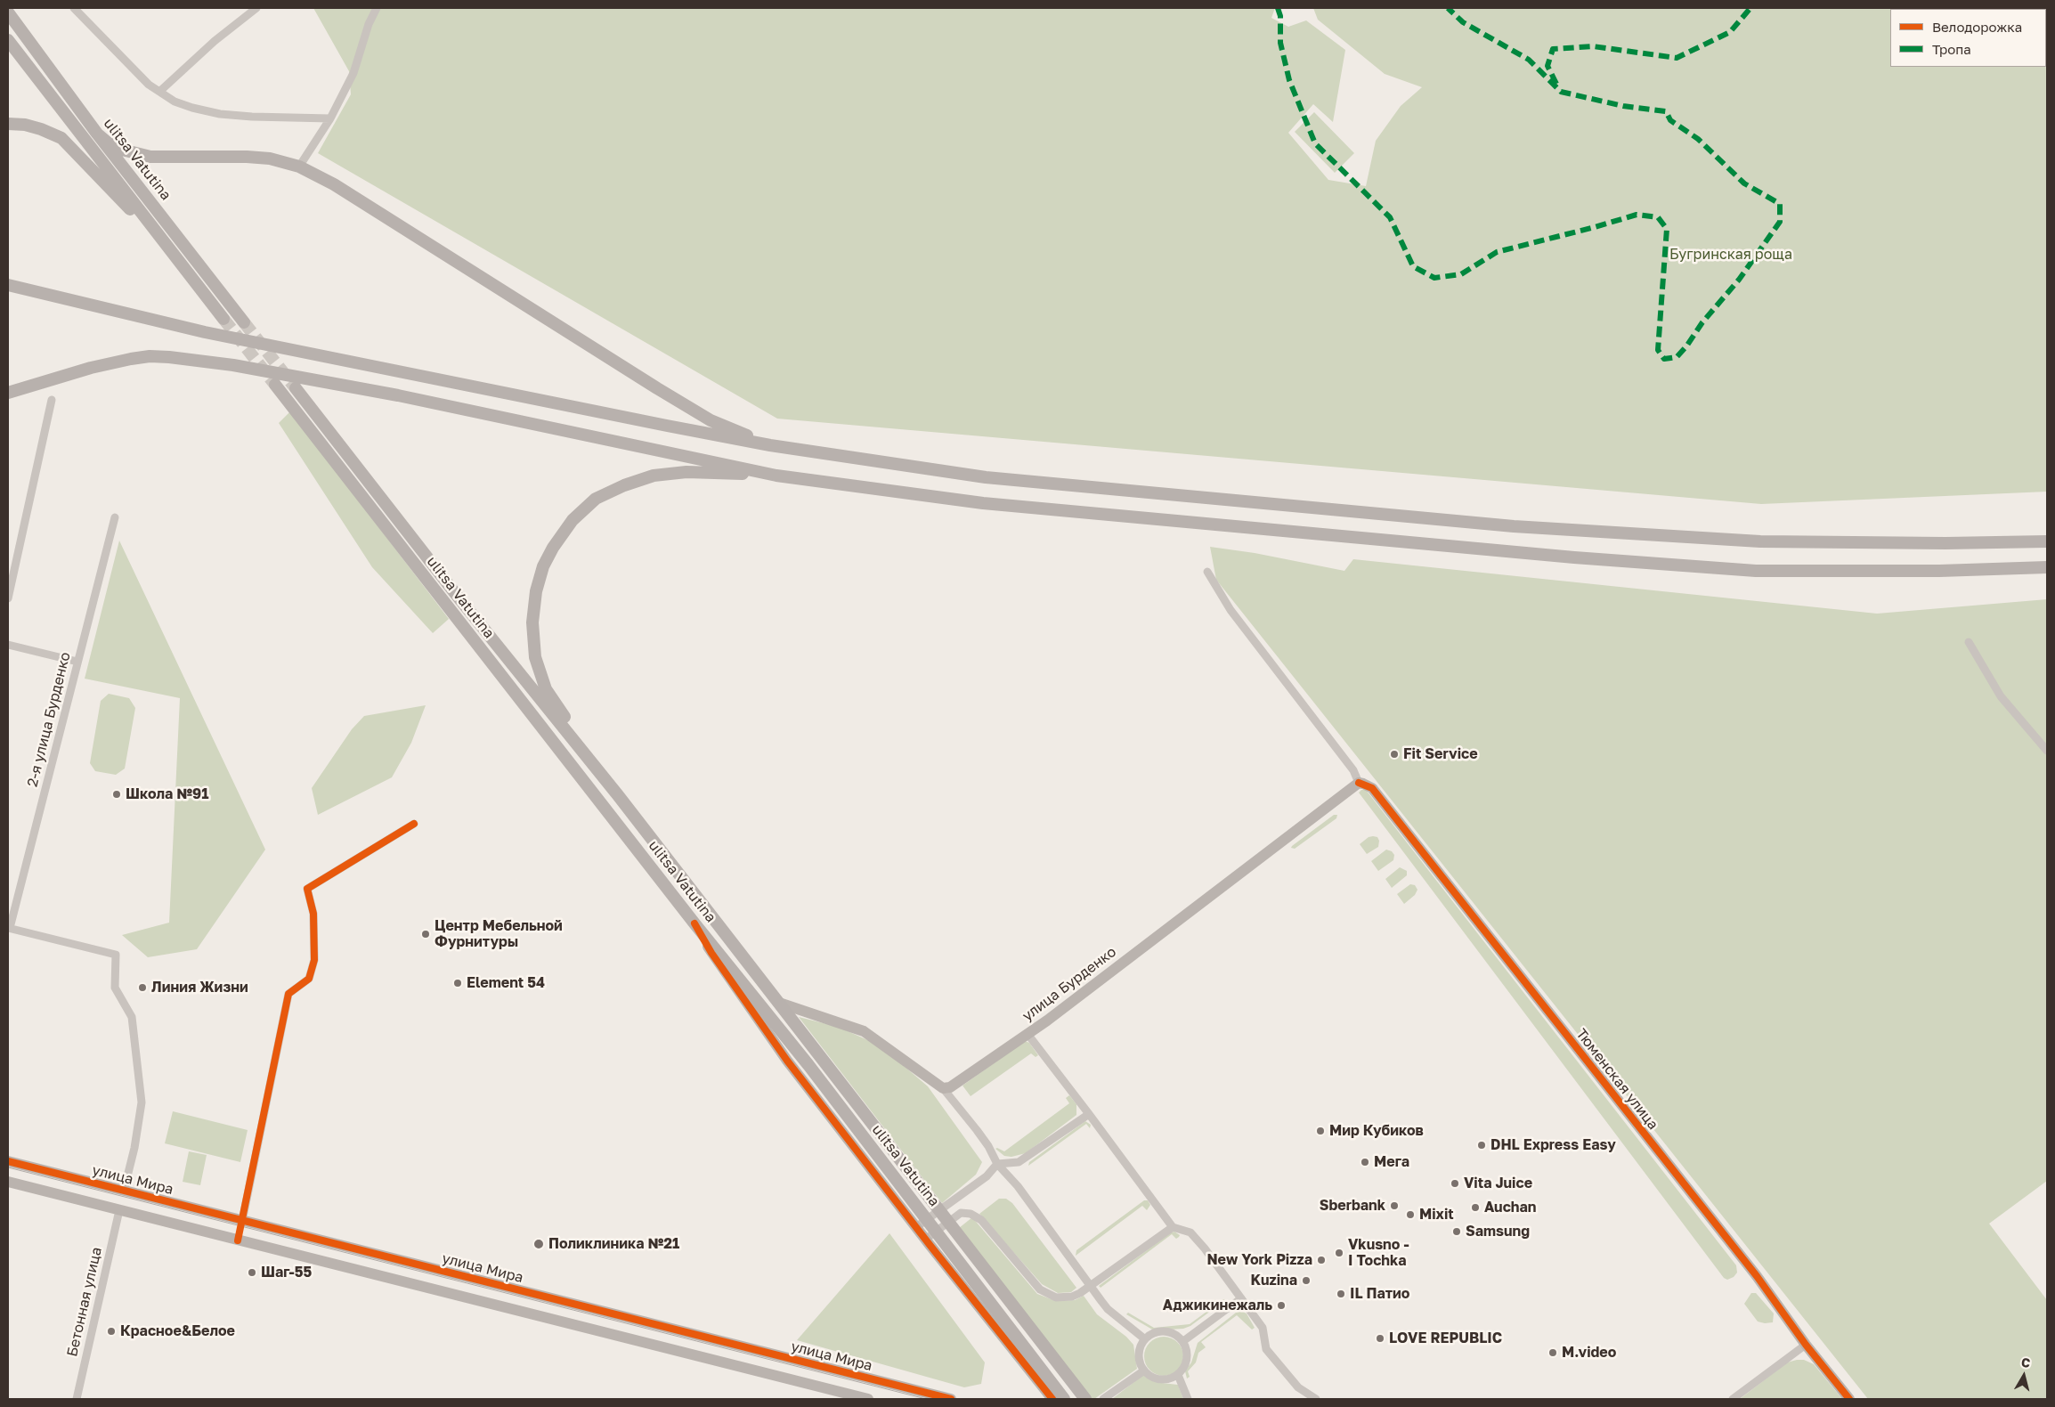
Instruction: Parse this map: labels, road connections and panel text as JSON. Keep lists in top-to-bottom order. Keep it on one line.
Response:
{"streets":{"main road":["ulitsa Vatutina"],"street":["2-я улица Бурденко","улица Бурденко","Тюменская улица","улица Мира","Бетонная улица"]},"crossings":[["улица Бурденко","Тюменская улица"]],"parks":["Бугринская роща"],"places":["Fit Service","Школа №91","Центр Мебельной Фурнитуры","Element 54","Линия Жизни","Мир Кубиков","DHL Express Easy","Мега","Vita Juice","Sberbank","Auchan","Mixit","Samsung","Поликлиника №21","Vkusno - I Tochka","New York Pizza","Шаг-55","Kuzina","IL Патио","Аджикинежаль","Красное&Белое","LOVE REPUBLIC","M.video"],"legend":["Велодорожка","Тропа"],"north":"top"}
